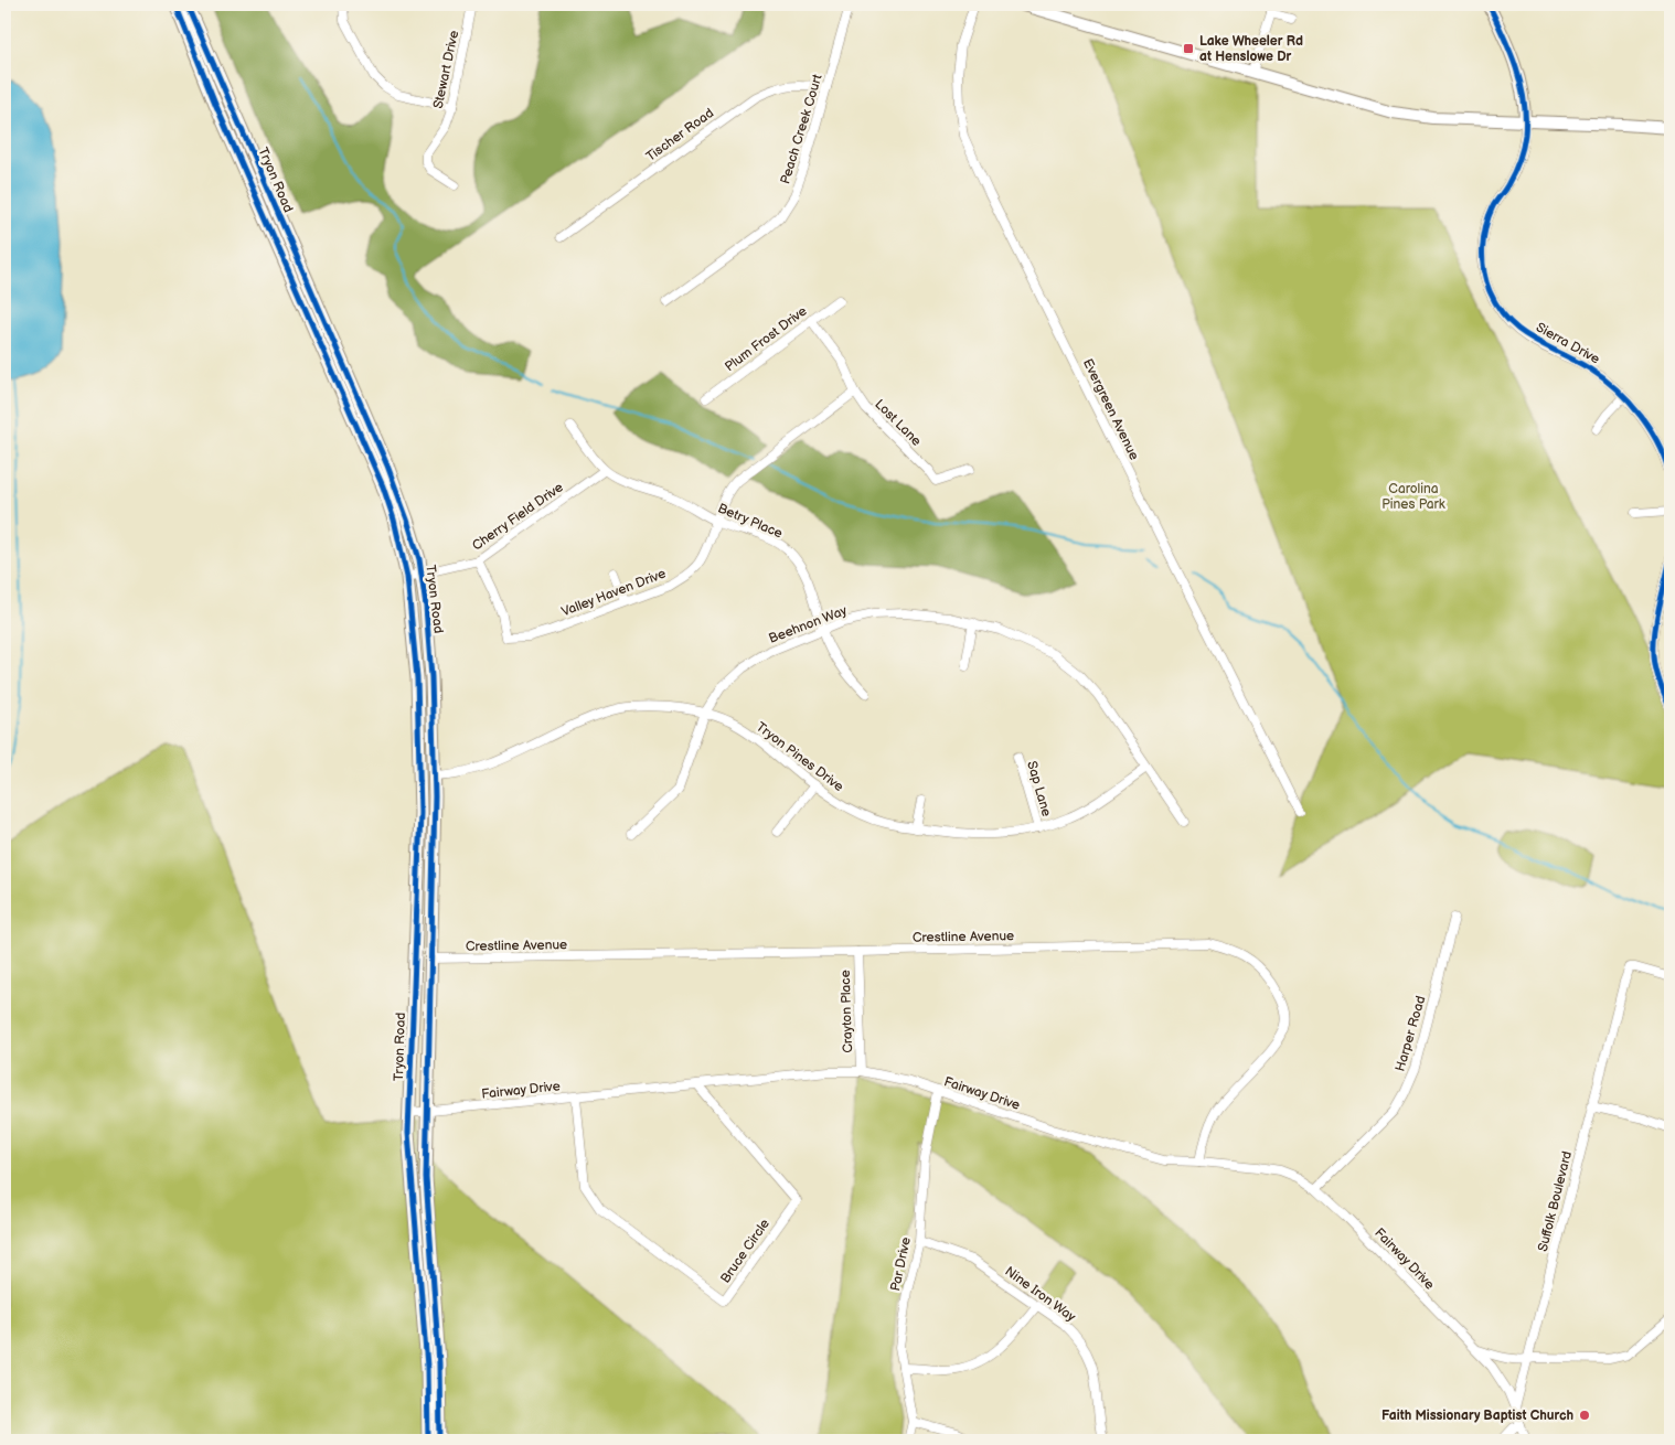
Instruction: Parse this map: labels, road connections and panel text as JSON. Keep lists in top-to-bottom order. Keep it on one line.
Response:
{"streets":{"main road":["Tryon Road","Sierra Drive"],"street":["Stewart Drive","Peach Creek Court","Tischer Road","Plum Frost Drive","Evergreen Avenue","Lost Lane","Cherry Field Drive","Betry Place","Valley Haven Drive","Beehnon Way","Tryon Pines Drive","Sap Lane","Crestline Avenue","Crayton Place","Harper Road","Fairway Drive","Suffolk Boulevard","Bruce Circle","Par Drive","Nine Iron Way"]},"crossings":[["Peach Creek Court","Tischer Road"],["Tryon Road","Cherry Field Drive"],["Tryon Road","Tryon Pines Drive"],["Tryon Road","Crestline Avenue"],["Tryon Road","Fairway Drive"],["Plum Frost Drive","Lost Lane"],["Lost Lane","Valley Haven Drive"],["Cherry Field Drive","Betry Place"],["Cherry Field Drive","Valley Haven Drive"],["Betry Place","Valley Haven Drive"],["Betry Place","Beehnon Way"],["Beehnon Way","Tryon Pines Drive"],["Tryon Pines Drive","Sap Lane"],["Crestline Avenue","Crayton Place"],["Crestline Avenue","Fairway Drive"],["Crayton Place","Fairway Drive"],["Harper Road","Fairway Drive"],["Fairway Drive","Suffolk Boulevard"],["Fairway Drive","Bruce Circle"],["Fairway Drive","Par Drive"],["Par Drive","Nine Iron Way"]],"parks":["Carolina Pines Park"],"places":{"transit":["Lake Wheeler Rd at Henslowe Dr"],"other":["Faith Missionary Baptist Church"]}}
